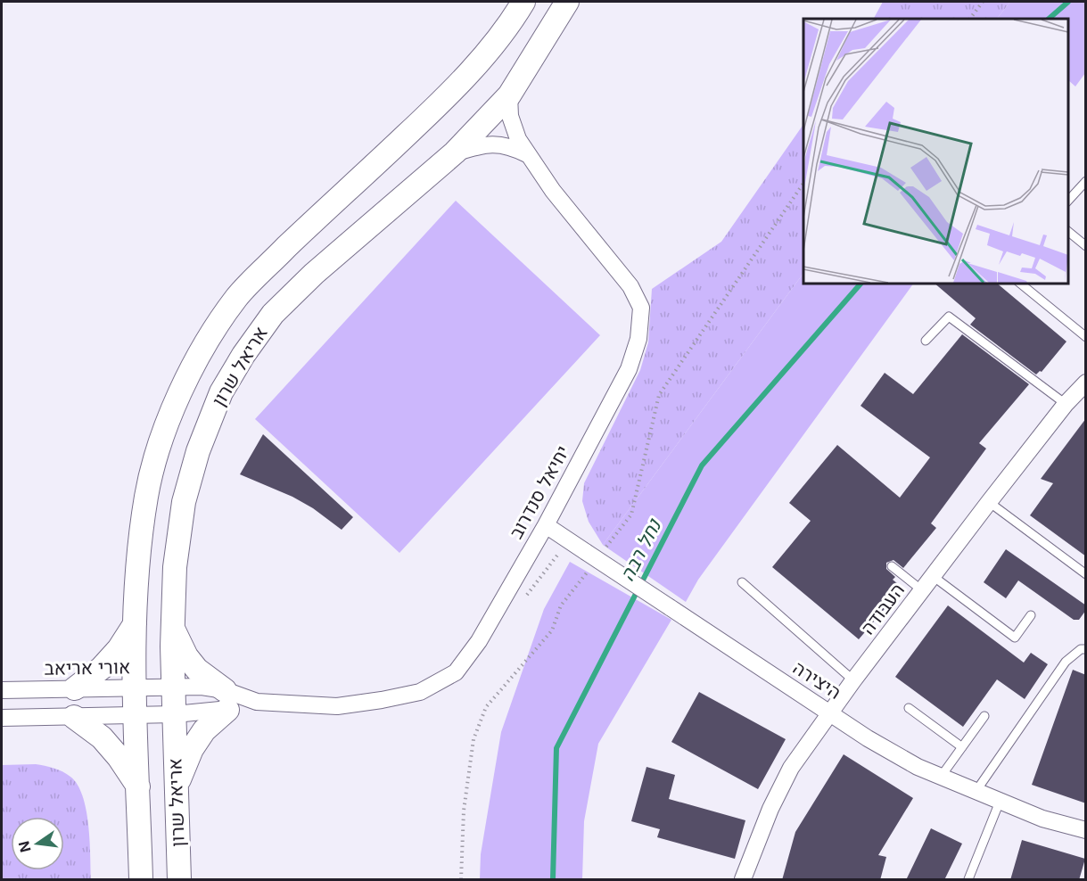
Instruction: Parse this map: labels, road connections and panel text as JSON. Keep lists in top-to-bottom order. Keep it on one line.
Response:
{"streets":{"main road":["אריאל שרון"],"street":["יחיאל סנדרוב","העבודה","אורי אריאב","היצירה"]},"crossings":[["אריאל שרון","יחיאל סנדרוב"],["אריאל שרון","אורי אריאב"],["יחיאל סנדרוב","אורי אריאב"],["יחיאל סנדרוב","היצירה"],["העבודה","היצירה"]],"water":["נחל רבה"],"north":"left"}
